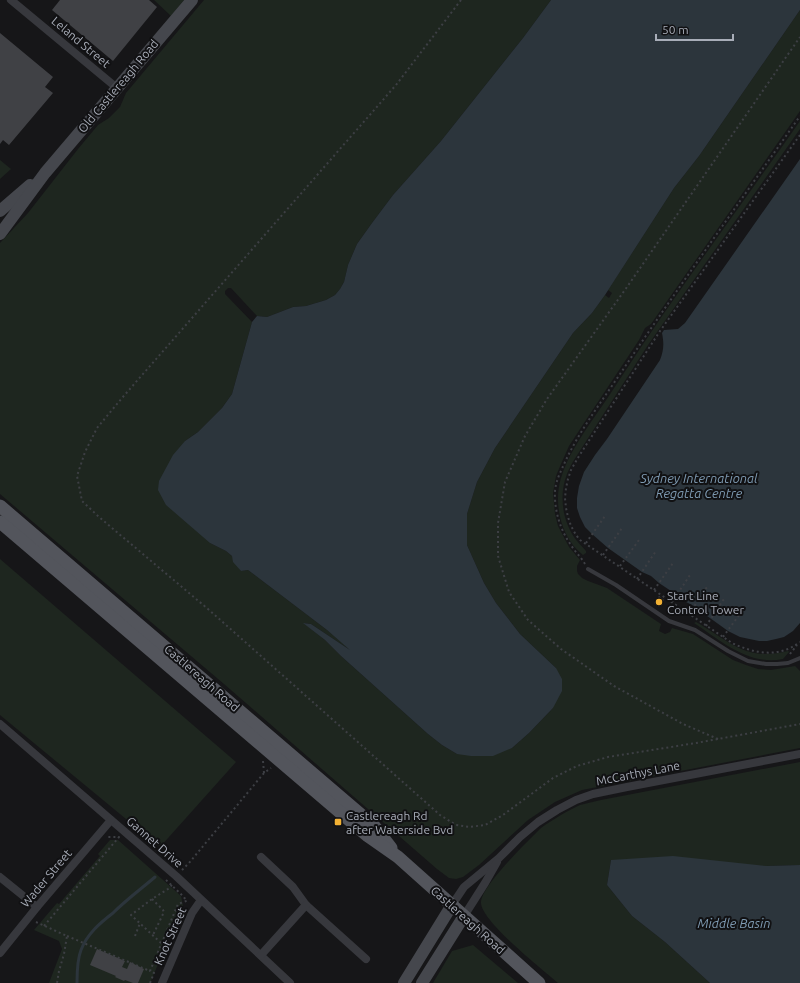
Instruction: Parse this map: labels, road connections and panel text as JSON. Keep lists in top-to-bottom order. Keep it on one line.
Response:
{"streets":{"main road":["Castlereagh Road"],"street":["Leland Street","Old Castlereagh Road","McCarthys Lane","Gannet Drive","Wader Street","Knot Street"]},"crossings":[["Leland Street","Old Castlereagh Road"],["Castlereagh Road","McCarthys Lane"],["Gannet Drive","Wader Street"],["Gannet Drive","Knot Street"]],"water":["Sydney International Regatta Centre","Middle Basin"],"places":{"other":["Start Line Control Tower"],"transit":["Castlereagh Rd after Waterside Bvd"]},"scale_bar":"50 m"}
